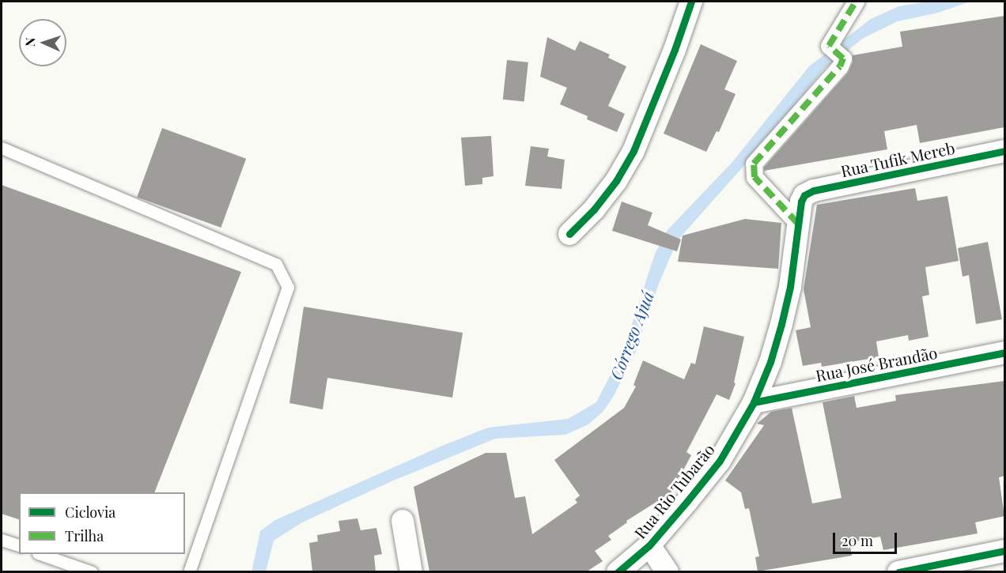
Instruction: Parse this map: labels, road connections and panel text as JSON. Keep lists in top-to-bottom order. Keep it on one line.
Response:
{"streets":{"street":["Rua Tufik Mereb","Rua José Brandão","Rua Rio Tubarão"]},"crossings":[["Rua Tufik Mereb","Rua Rio Tubarão"],["Rua José Brandão","Rua Rio Tubarão"]],"water":["Córrego Ajuá"],"legend":["Ciclovia","Trilha"],"scale_bar":"20 m","north":"left"}
